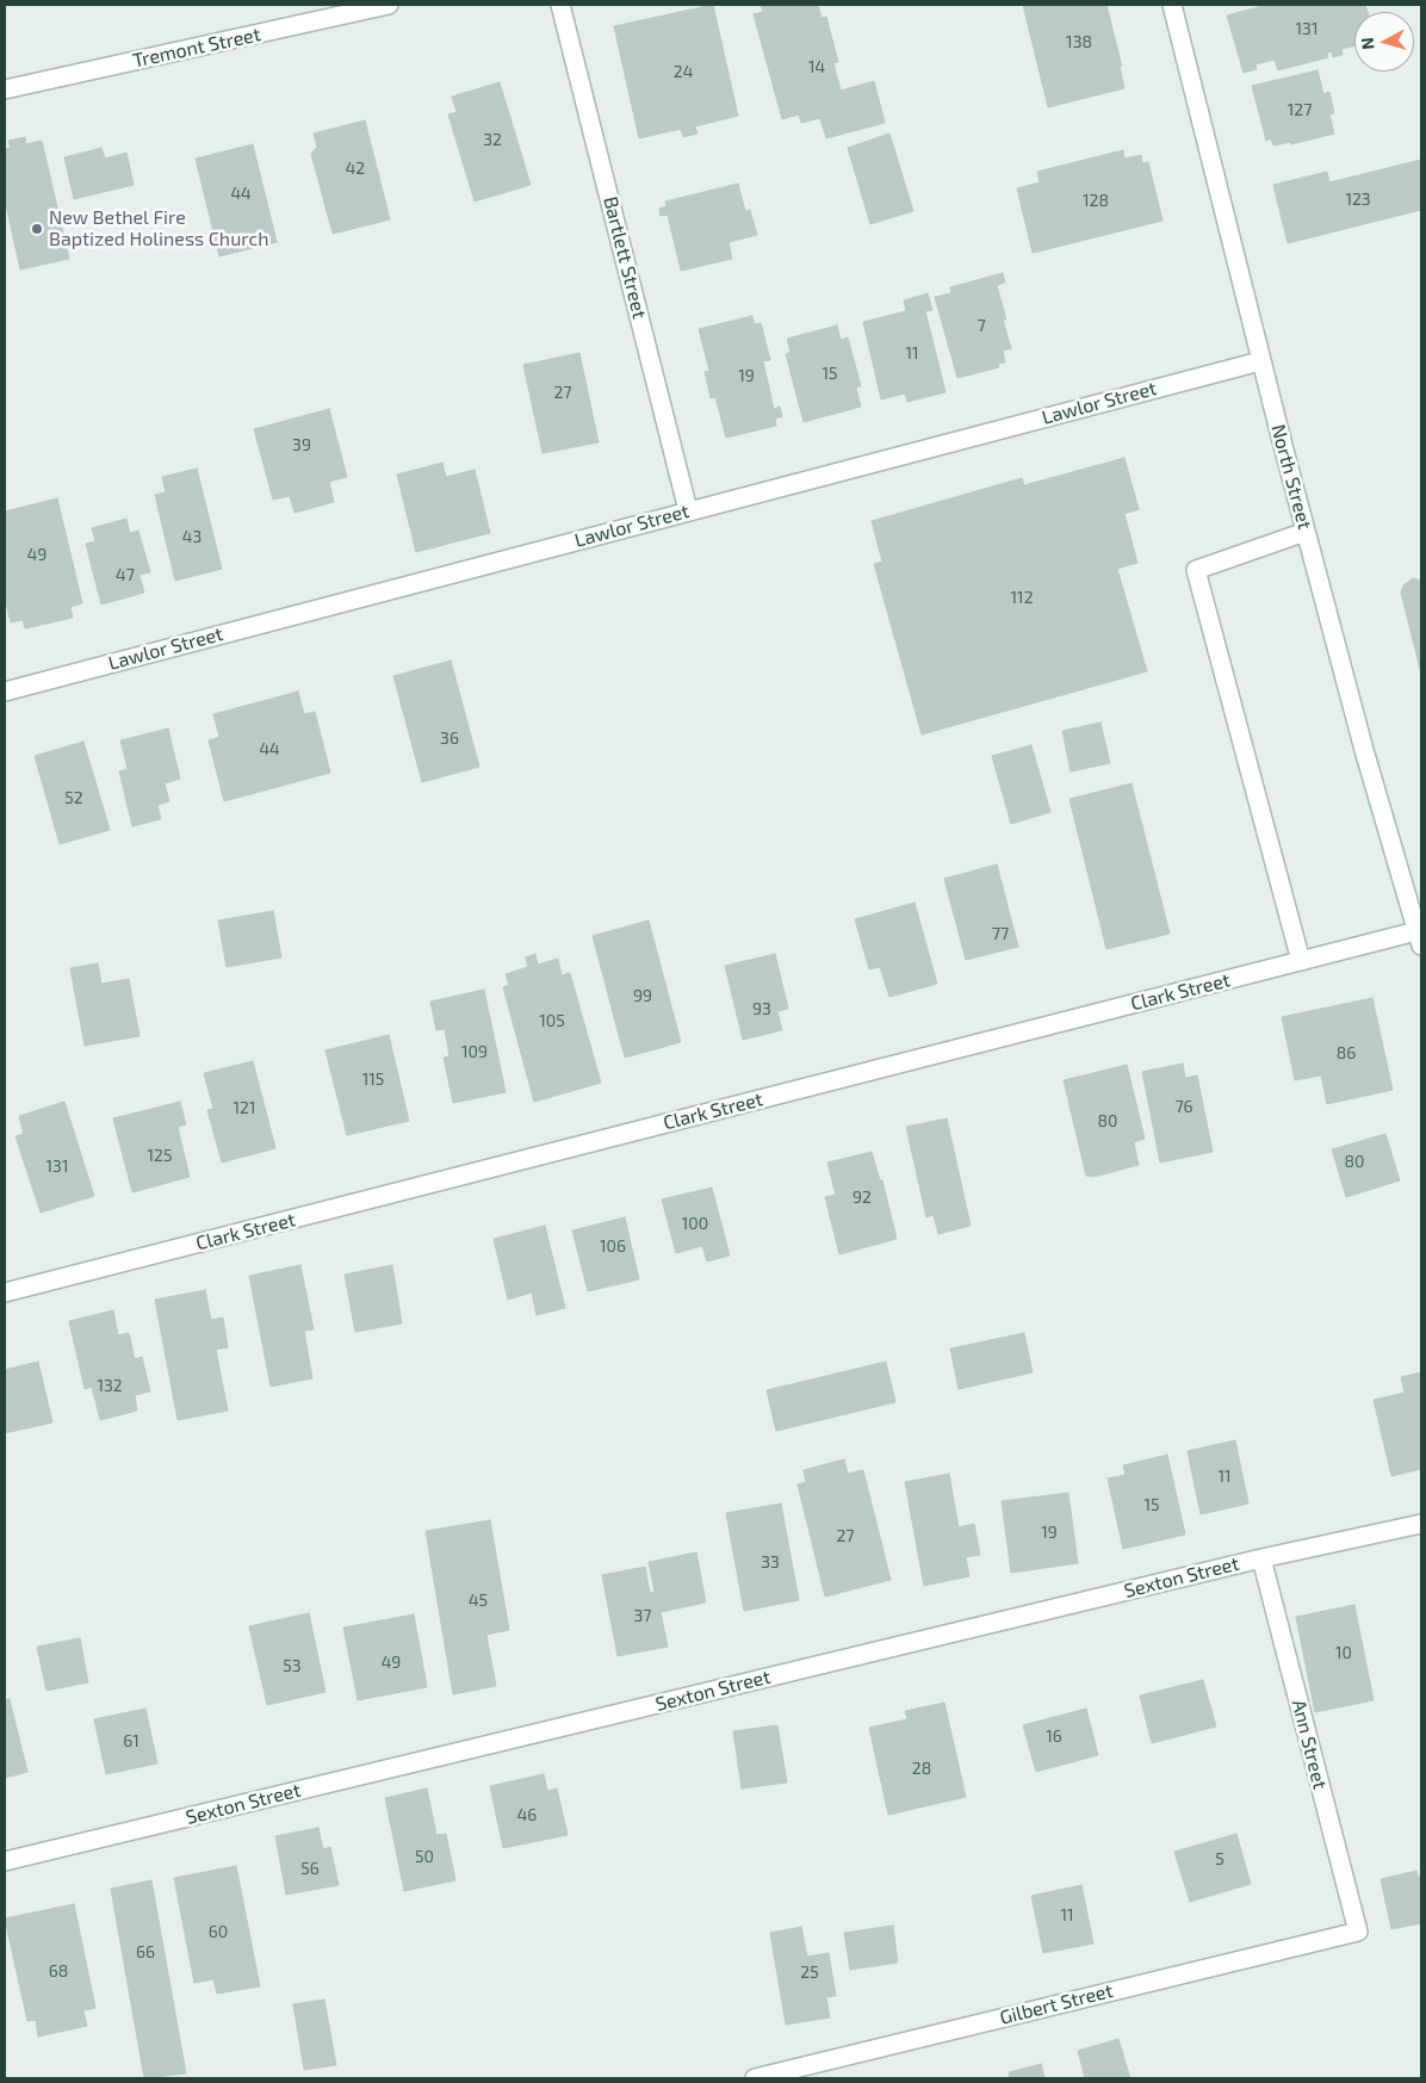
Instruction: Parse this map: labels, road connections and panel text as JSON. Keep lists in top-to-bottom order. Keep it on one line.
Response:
{"streets":{"street":["Tremont Street","Bartlett Street","Lawlor Street","North Street","Clark Street","Sexton Street","Ann Street","Gilbert Street"]},"crossings":[["Bartlett Street","Lawlor Street"],["Lawlor Street","North Street"],["North Street","Clark Street"],["Sexton Street","Ann Street"],["Ann Street","Gilbert Street"]],"places":["New Bethel Fire Baptized Holiness Church"],"house_numbers":["131","138","14","24","127","32","42","44","123","128","7","11","15","19","27","39","43","49","47","112","36","44","52","77","99","93","105","109","86","115","76","121","80","125","80","131","92","100","106","132","11","15","19","27","33","45","37","10","49","53","16","61","28","46","50","5","56","11","60","66","68","25"],"north":"left"}
